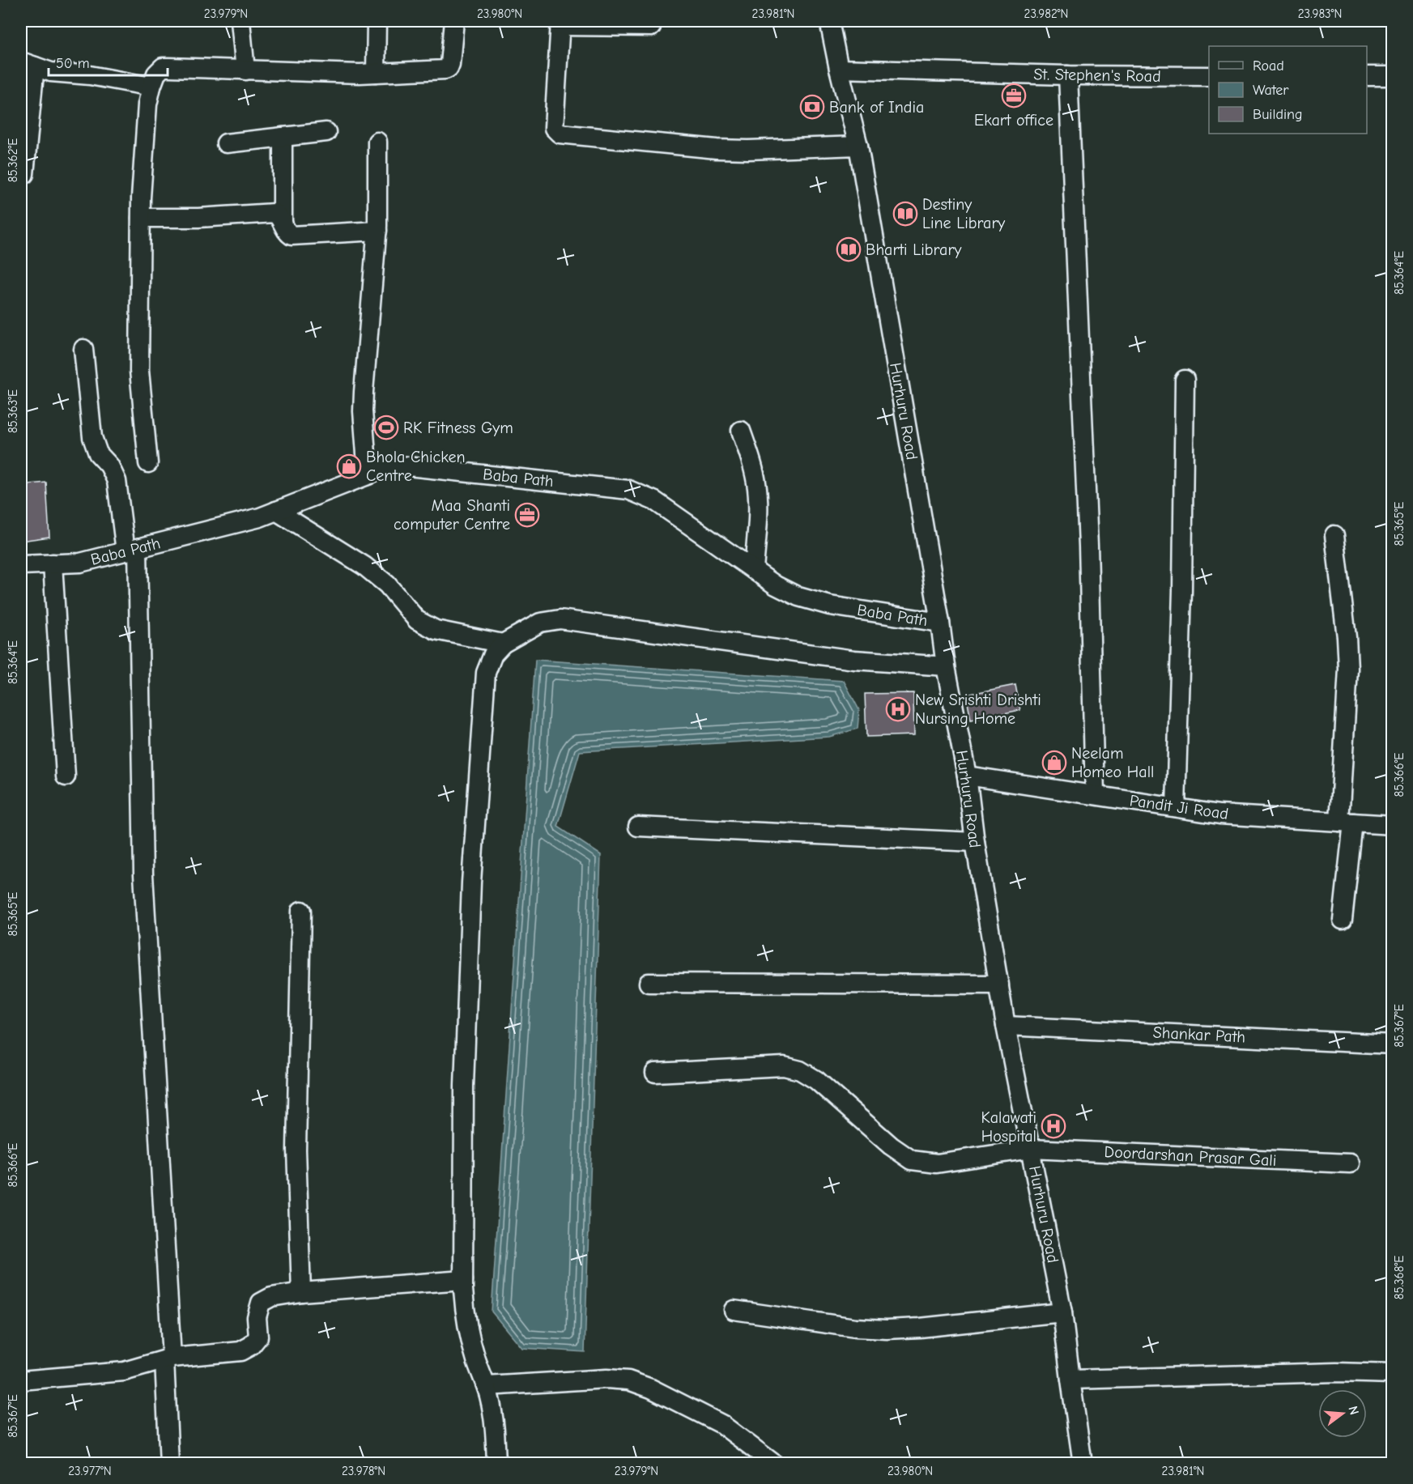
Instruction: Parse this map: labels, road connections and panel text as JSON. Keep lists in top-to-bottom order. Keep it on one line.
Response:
{"streets":{"street":["St. Stephen's Road","Hurhuru Road","Baba Path","Pandit Ji Road","Shankar Path","Doordarshan Prasar Gali"]},"crossings":[["St. Stephen's Road","Hurhuru Road"],["Hurhuru Road","Baba Path"],["Hurhuru Road","Pandit Ji Road"],["Hurhuru Road","Shankar Path"],["Hurhuru Road","Doordarshan Prasar Gali"]],"places":{"office":["Ekart office","Maa Shanti computer Centre"],"bank":["Bank of India"],"library":["Destiny Line Library","Bharti Library"],"sports":["RK Fitness Gym"],"shop":["Bhola Chicken Centre","Neelam Homeo Hall"],"hospital":["New Srishti Drishti Nursing Home","Kalawati Hospital"]},"legend":["Road","Water","Building"],"scale_bar":"50 m","north":"right","coordinates":["23.979°N","23.980°N","23.981°N","23.982°N","23.983°N","85.362°E","85.364°E","85.363°E","85.365°E","85.366°E","85.367°E","85.368°E","23.977°N","23.978°N"]}
